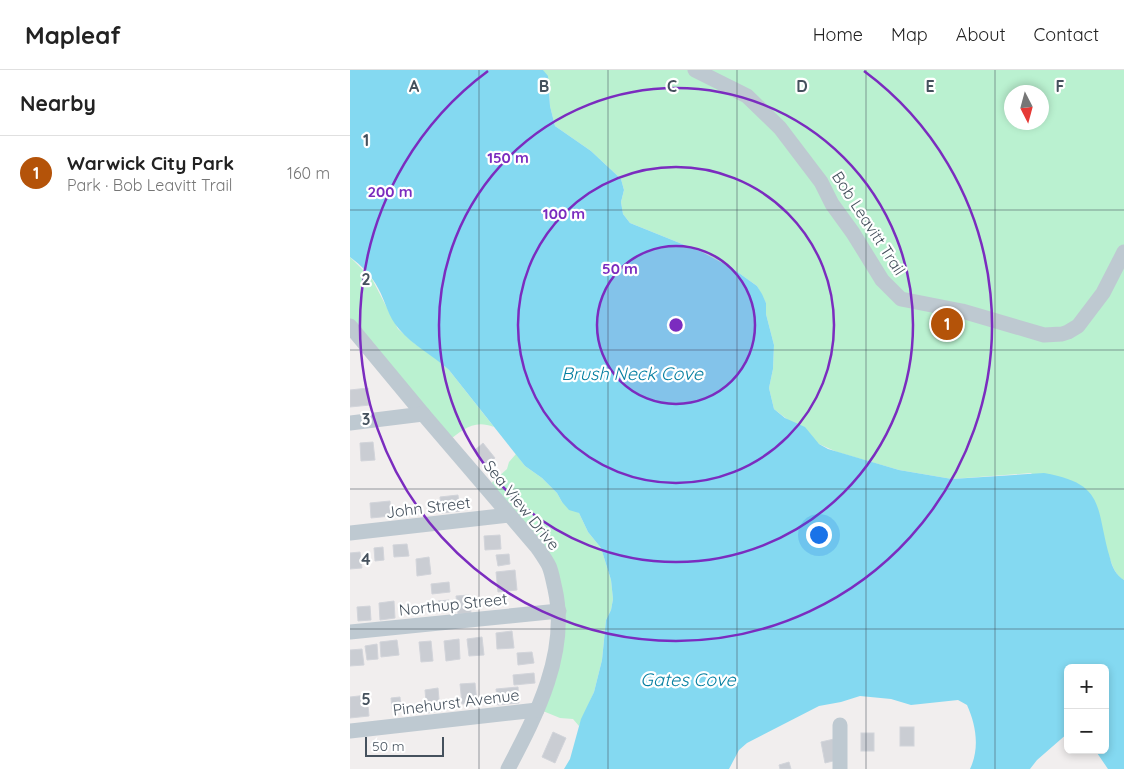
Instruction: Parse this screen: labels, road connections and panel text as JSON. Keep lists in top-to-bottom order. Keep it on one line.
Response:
{"streets":{"street":["Bob Leavitt Trail","Sea View Drive","John Street","Northup Street","Pinehurst Avenue"]},"crossings":[["Sea View Drive","John Street"],["Sea View Drive","Northup Street"],["Sea View Drive","Pinehurst Avenue"]],"water":["Brush Neck Cove","Gates Cove"],"scale_bar":"50 m","north":"bottom","page":{"header":"Mapleaf","nav":["Home","Map","About","Contact"],"heading":"Nearby","list":[{"mark":"1","name":"Warwick City Park","note":"Park · Bob Leavitt Trail","value":"160 m"}],"pins":"1","map_buttons":["+","−"],"scale":"50 m"},"grid":{"columns":["A","B","C","D","E","F"],"rows":["1","2","3","4","5"]},"rings":["150 m","200 m","100 m","50 m"]}
